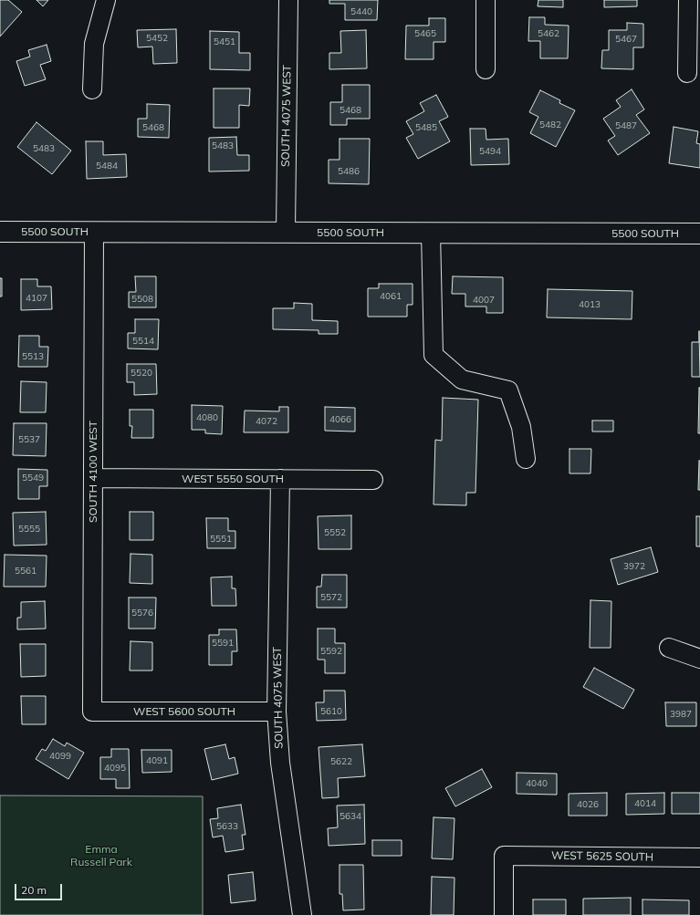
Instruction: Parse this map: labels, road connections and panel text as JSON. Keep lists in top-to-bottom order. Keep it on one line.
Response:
{"streets":{"main road":["5500 SOUTH"],"street":["SOUTH 4075 WEST","SOUTH 4100 WEST","WEST 5550 SOUTH","WEST 5600 SOUTH","WEST 5625 SOUTH"]},"crossings":[["SOUTH 4075 WEST","5500 SOUTH"],["SOUTH 4075 WEST","WEST 5550 SOUTH"],["SOUTH 4075 WEST","WEST 5600 SOUTH"],["5500 SOUTH","SOUTH 4100 WEST"],["SOUTH 4100 WEST","WEST 5550 SOUTH"],["SOUTH 4100 WEST","WEST 5600 SOUTH"]],"parks":["Emma Russell Park"],"house_numbers":["5440","5465","5462","5452","5467","5451","5468","5482","5487","5468","5485","5483","5483","5494","5484","5486","4061","4107","5508","4007","4013","5514","5513","5520","4080","4066","4072","5537","5549","5555","5552","5551","3972","5561","5572","5576","5591","5592","5610","3987","4099","4091","5622","4095","4040","4014","4026","5634","5633"],"scale_bar":"20 m"}
